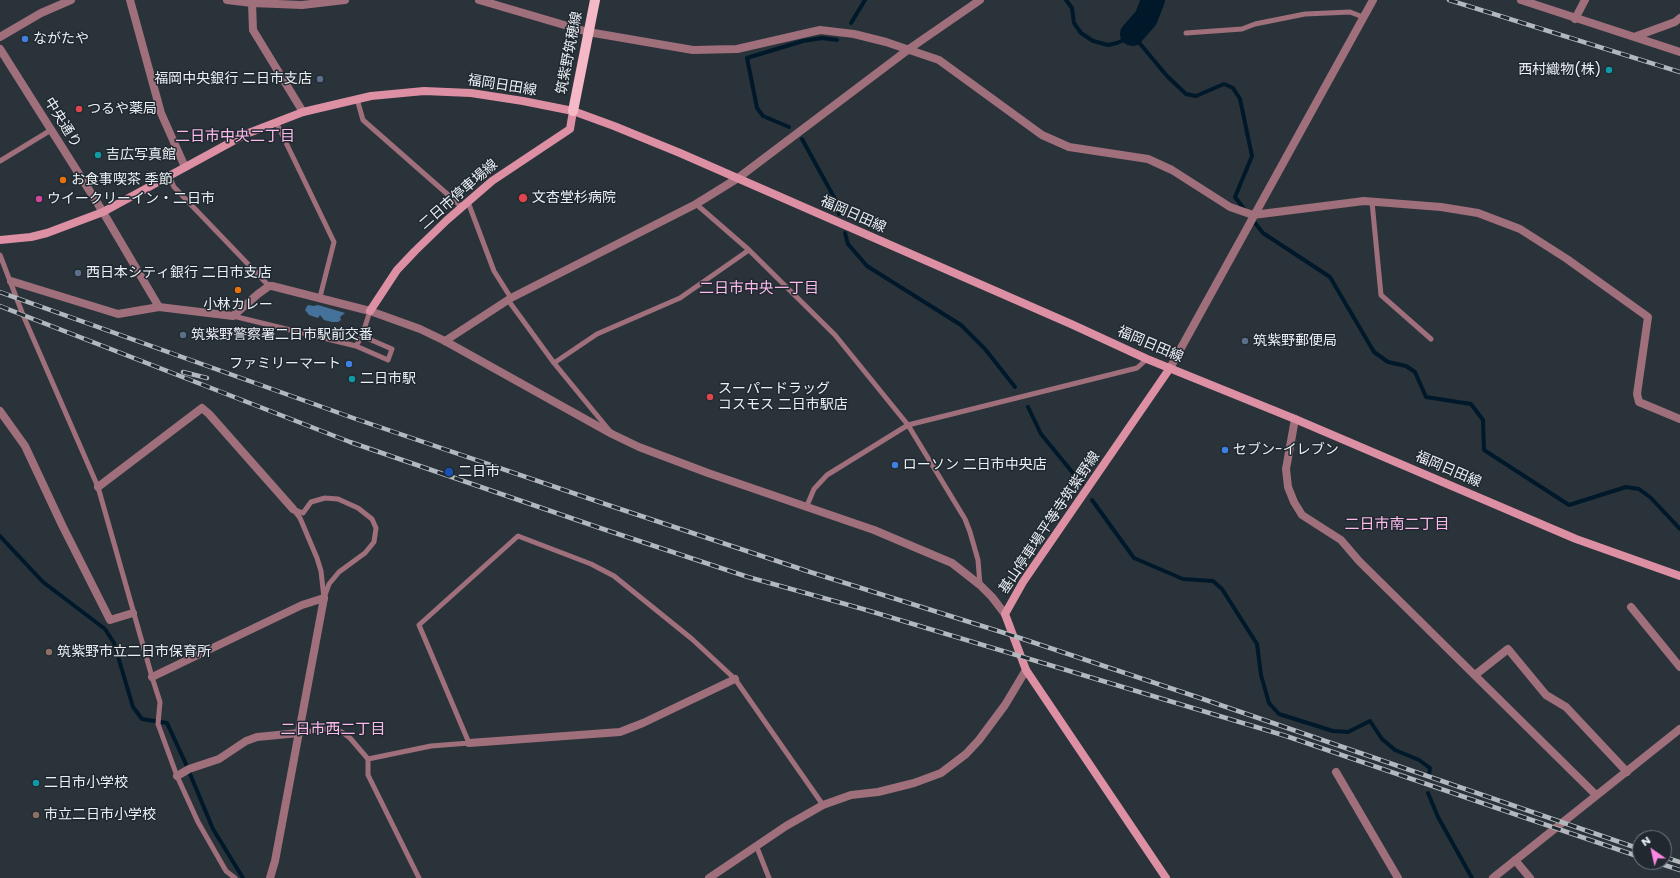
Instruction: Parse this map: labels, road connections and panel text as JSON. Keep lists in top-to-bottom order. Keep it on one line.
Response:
{"streets":{"main road":["筑紫野筑穂線","福岡日田線","二日市停車場線","基山停車場平等寺筑紫野線"],"street":["中央通り"]},"crossings":[["筑紫野筑穂線","福岡日田線"],["筑紫野筑穂線","二日市停車場線"],["福岡日田線","中央通り"],["福岡日田線","二日市停車場線"],["福岡日田線","基山停車場平等寺筑紫野線"]],"districts":["二日市中央二丁目","二日市中央一丁目","二日市南二丁目","二日市西二丁目"],"places":["ながたや","西村織物(株)","福岡中央銀行 二日市支店","つるや薬局","吉広写真館","お食事喫茶 季節","文杏堂杉病院","ウイークリーイン・二日市","西日本シティ銀行 二日市支店","小林カレー","筑紫野警察署二日市駅前交番","筑紫野郵便局","ファミリーマート","二日市駅","スーパードラッグ コスモス 二日市駅店","セブン-イレブン","ローソン 二日市中央店","二日市","筑紫野市立二日市保育所","二日市小学校","市立二日市小学校"],"north":"top left"}
